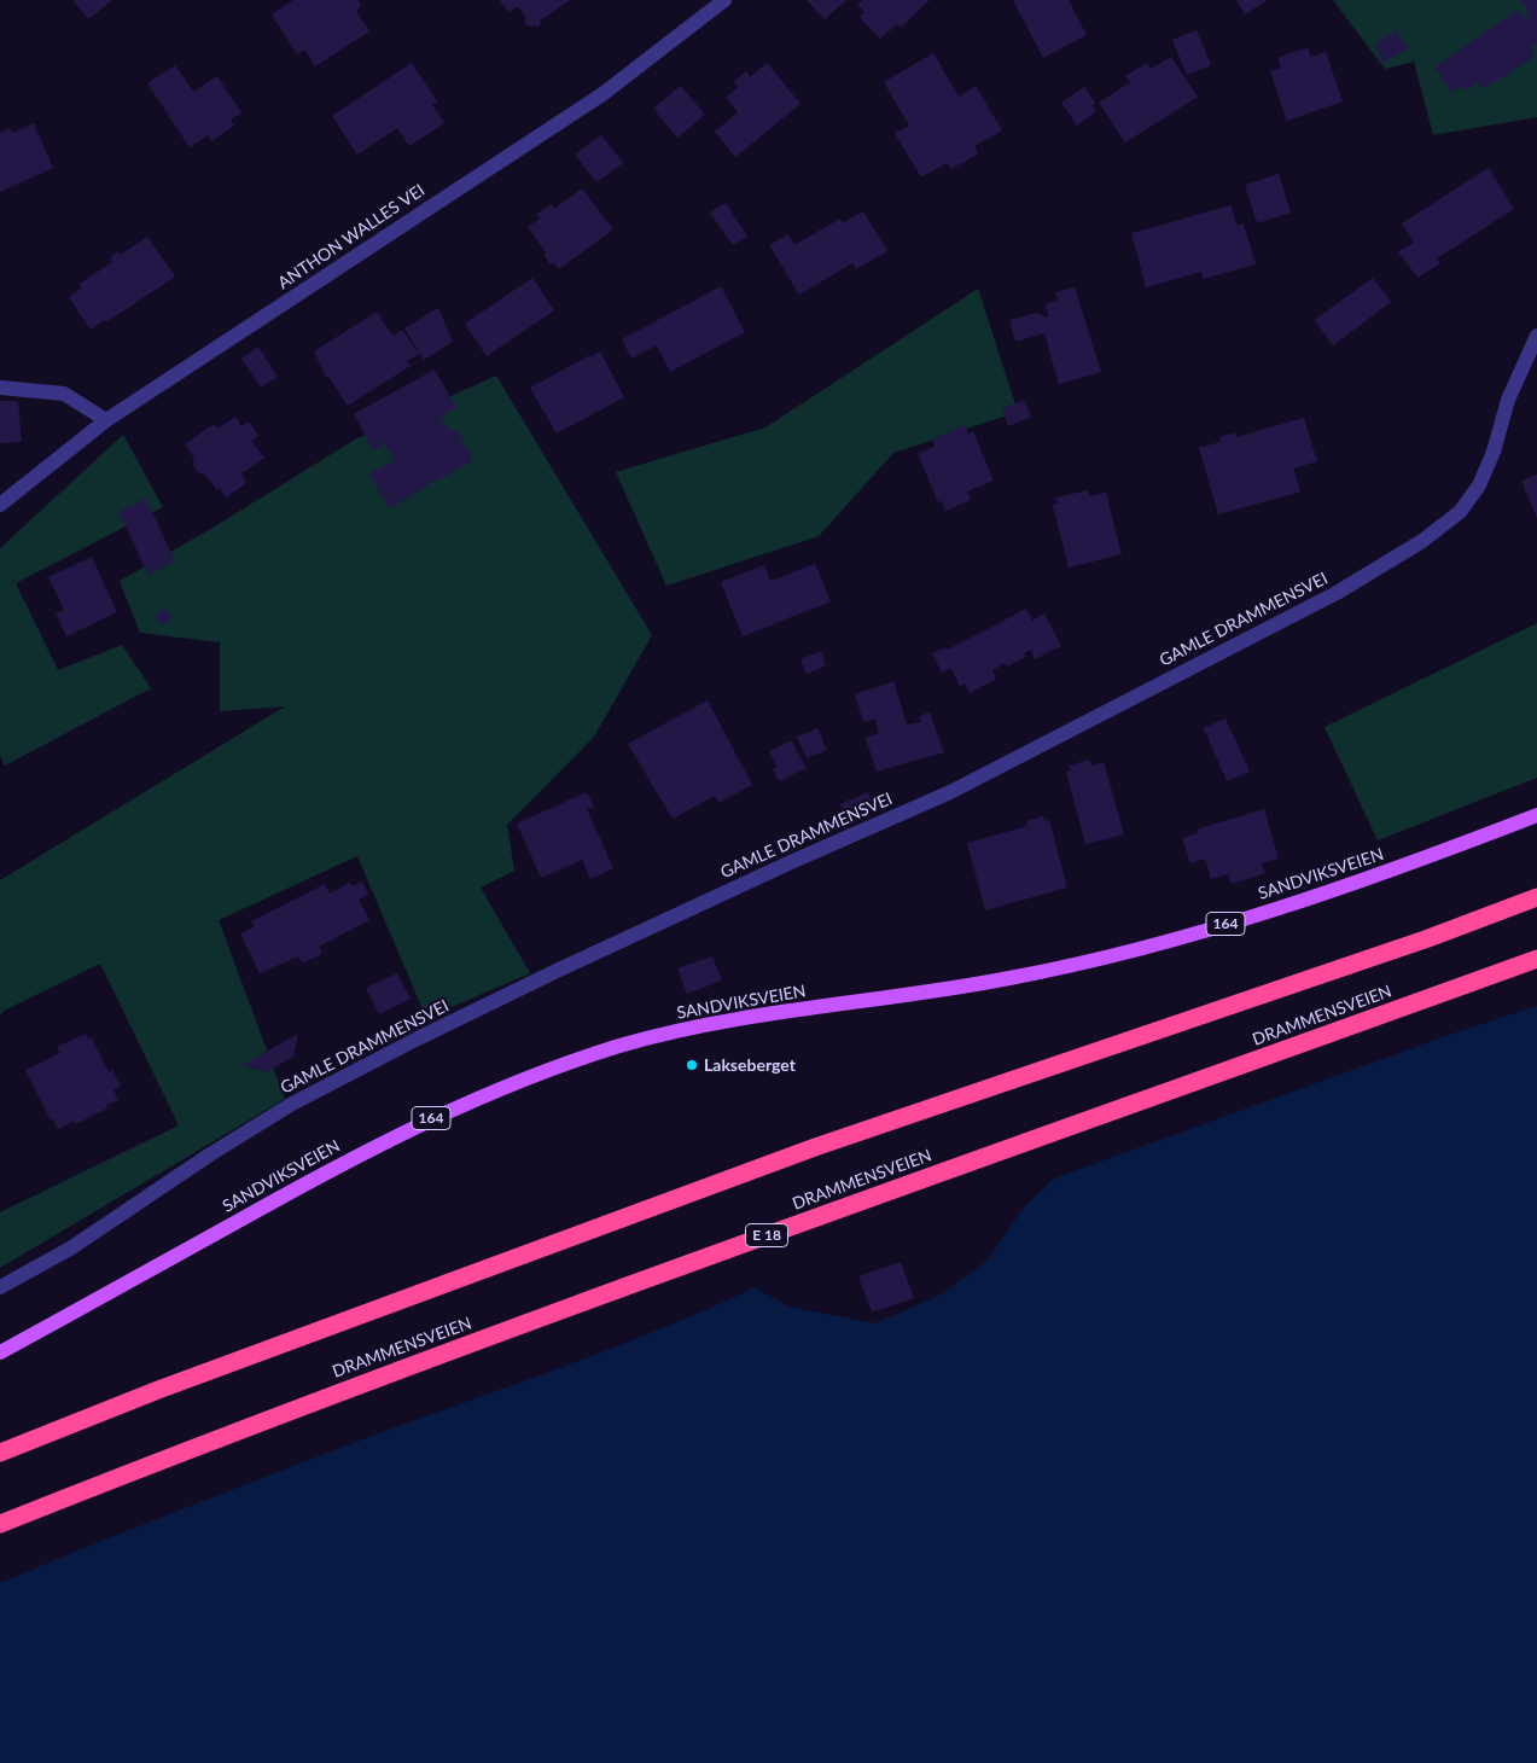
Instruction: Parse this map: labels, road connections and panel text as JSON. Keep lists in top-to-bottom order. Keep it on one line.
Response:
{"streets":{"highway":["DRAMMENSVEIEN","E 18"],"main road":["SANDVIKSVEIEN","164"],"street":["ANTHON WALLES VEI","GAMLE DRAMMENSVEI"]},"places":["Lakseberget"]}
